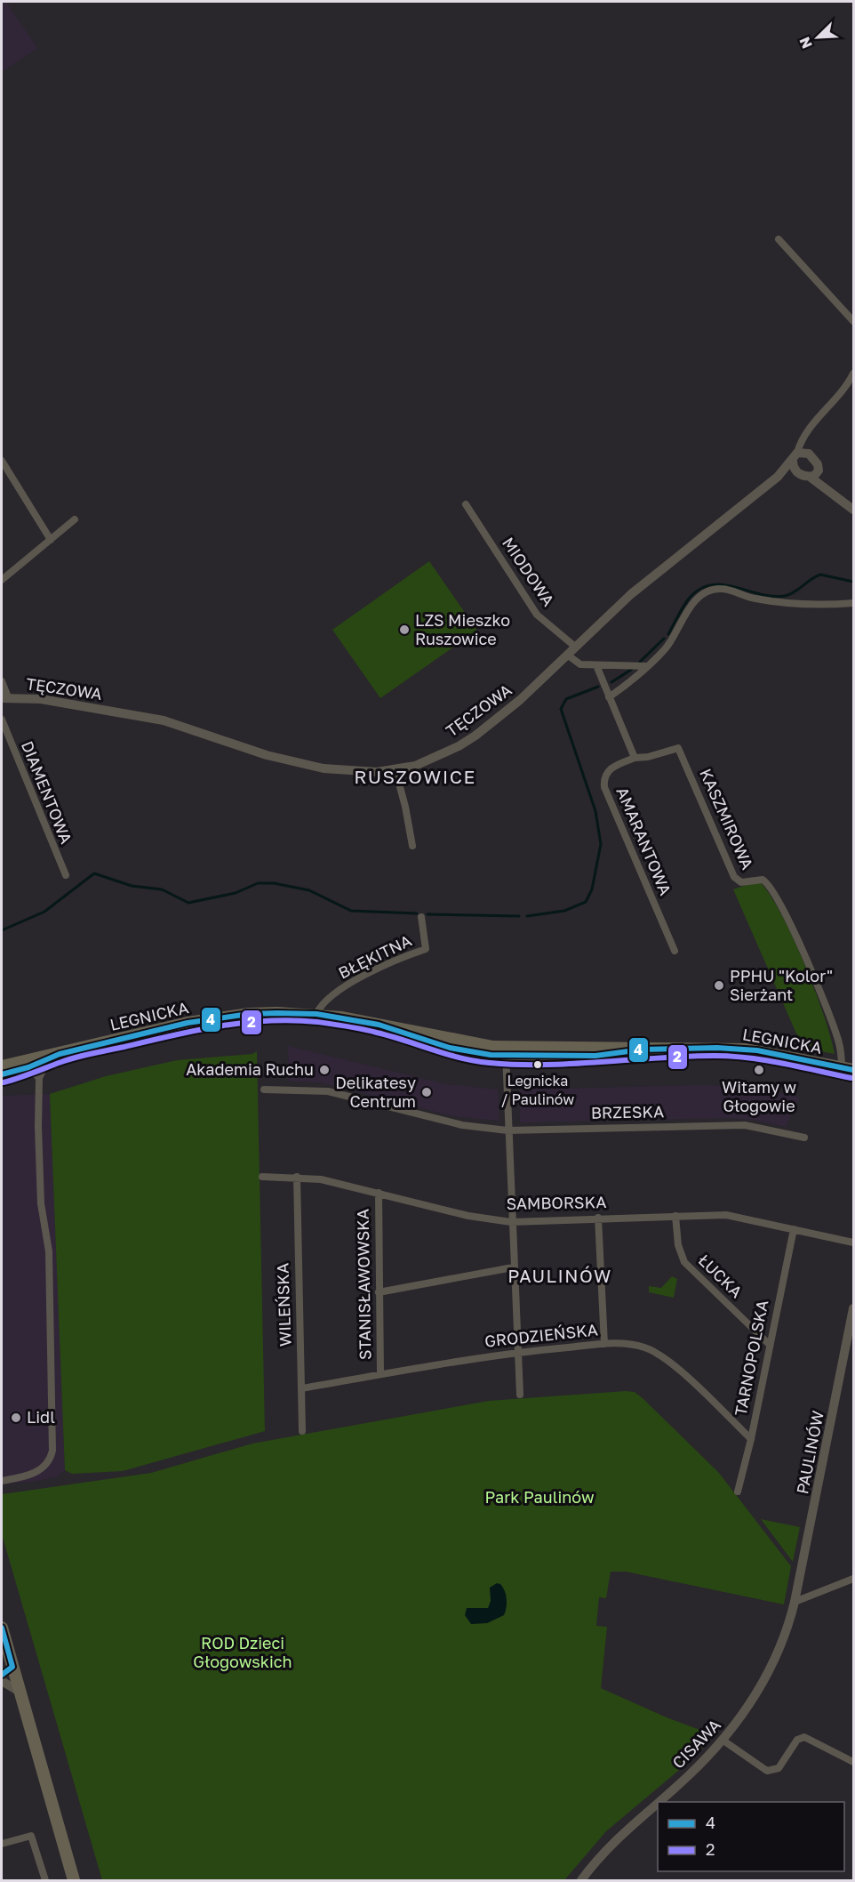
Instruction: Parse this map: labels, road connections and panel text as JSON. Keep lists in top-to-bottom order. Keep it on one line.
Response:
{"streets":{"main road":["LEGNICKA"],"street":["MIODOWA","TĘCZOWA","DIAMENTOWA","KASZMIROWA","AMARANTOWA","BŁĘKITNA","BRZESKA","SAMBORSKA","ŁUCKA","STANISŁAWOWSKA","WILEŃSKA","GRODZIEŃSKA","TARNOPOLSKA","PAULINÓW","CISAWA"]},"crossings":[["MIODOWA","TĘCZOWA"],["KASZMIROWA","AMARANTOWA"],["KASZMIROWA","LEGNICKA"],["BŁĘKITNA","LEGNICKA"],["SAMBORSKA","ŁUCKA"],["SAMBORSKA","STANISŁAWOWSKA"],["SAMBORSKA","WILEŃSKA"],["SAMBORSKA","TARNOPOLSKA"],["ŁUCKA","TARNOPOLSKA"],["STANISŁAWOWSKA","GRODZIEŃSKA"],["WILEŃSKA","GRODZIEŃSKA"],["GRODZIEŃSKA","TARNOPOLSKA"],["PAULINÓW","CISAWA"]],"districts":["RUSZOWICE","PAULINÓW"],"parks":["Park Paulinów","ROD Dzieci Głogowskich"],"places":["LZS Mieszko Ruszowice","PPHU \"Kolor\" Sierżant","Legnicka / Paulinów","Akademia Ruchu","Witamy w Głogowie","Delikatesy Centrum","Lidl"],"lines":["transit line 4","transit line 2"],"legend":["4","2"],"north":"bottom left"}
